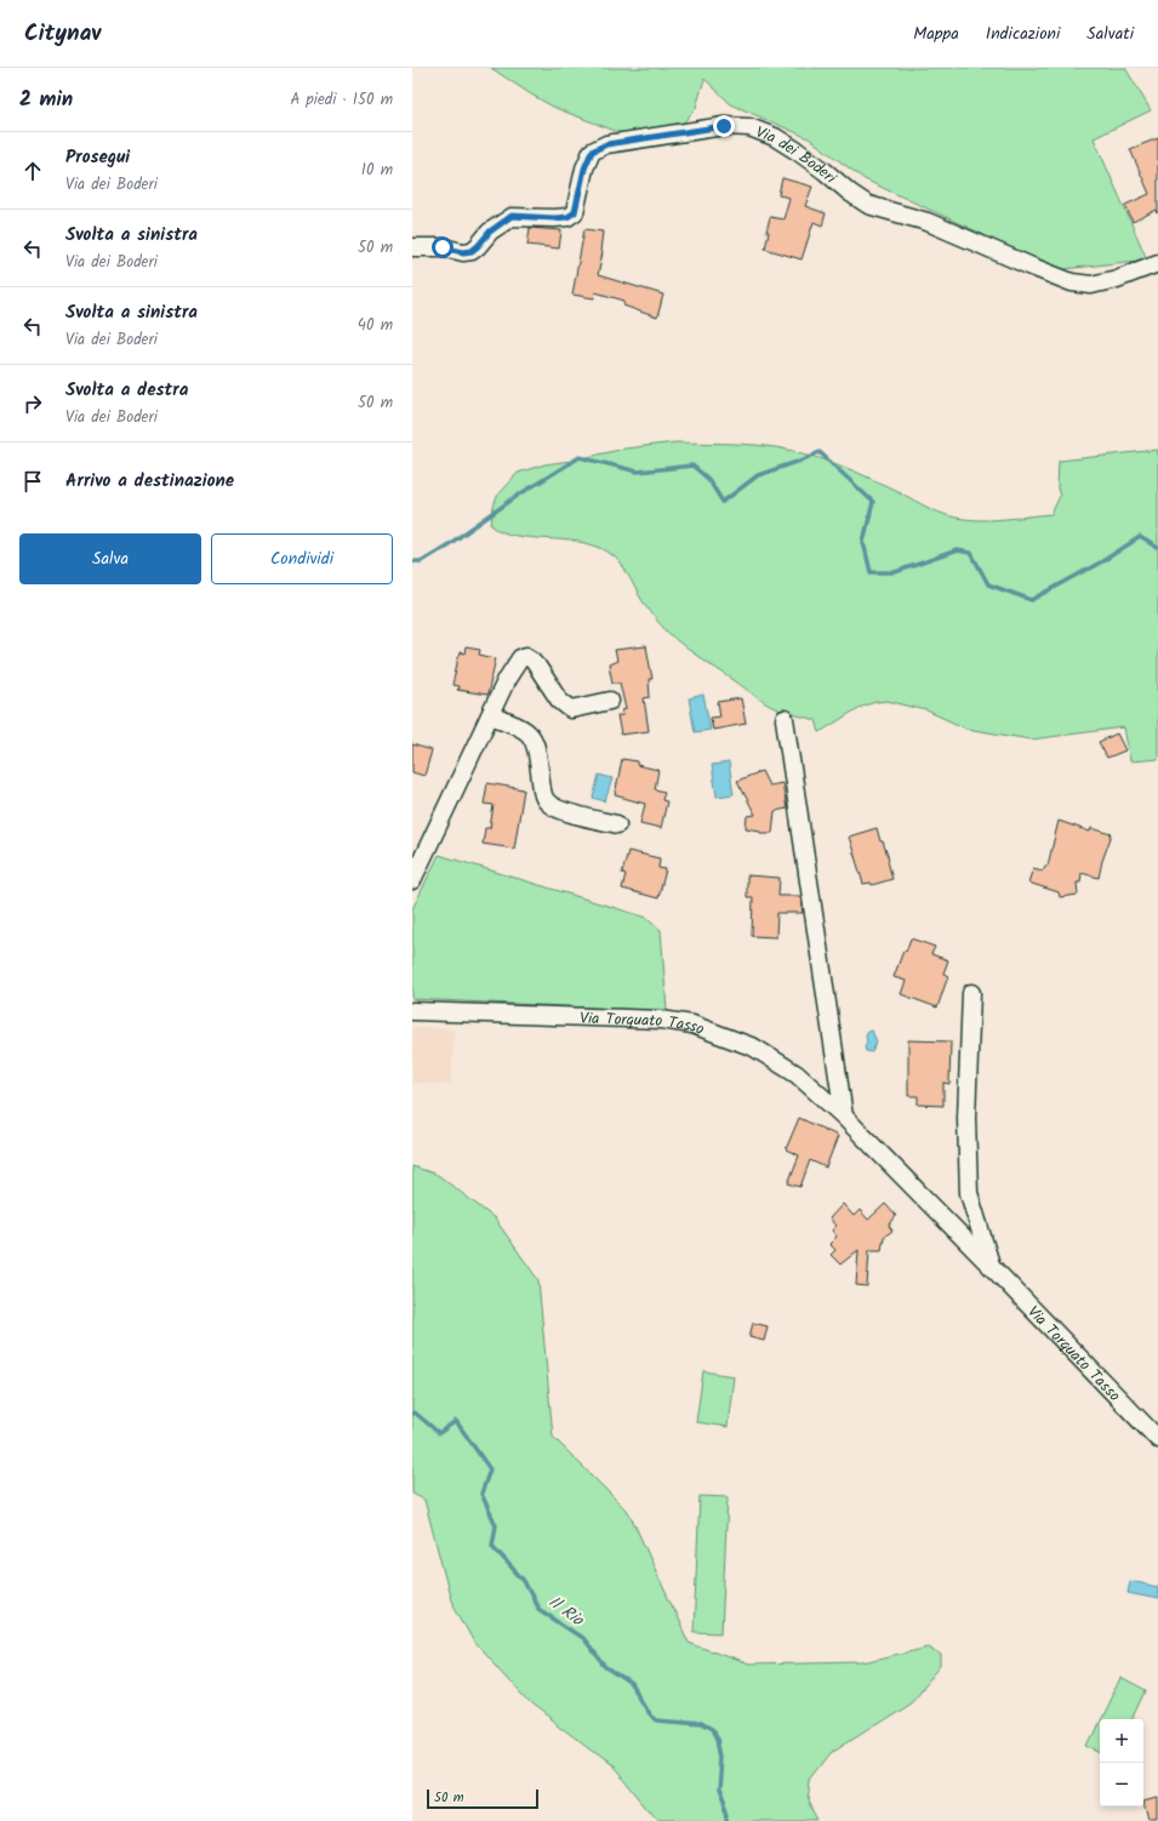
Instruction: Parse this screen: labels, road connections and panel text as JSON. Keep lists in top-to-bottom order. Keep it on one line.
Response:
{"streets":{"street":["Via dei Boderi","Via Torquato Tasso"]},"water":["Il Rio"],"scale_bar":"50 m","page":{"header":"Citynav","nav":["Mappa","Indicazioni","Salvati"],"heading":["2 min","A piedi · 150 m"],"list":[["Prosegui","Via dei Boderi","10 m"],["Svolta a sinistra","Via dei Boderi","50 m"],["Svolta a sinistra","Via dei Boderi","40 m"],["Svolta a destra","Via dei Boderi","50 m"],"Arrivo a destinazione"],"buttons":["Salva","Condividi"],"map_buttons":["+","−"],"scale":"50 m"}}
